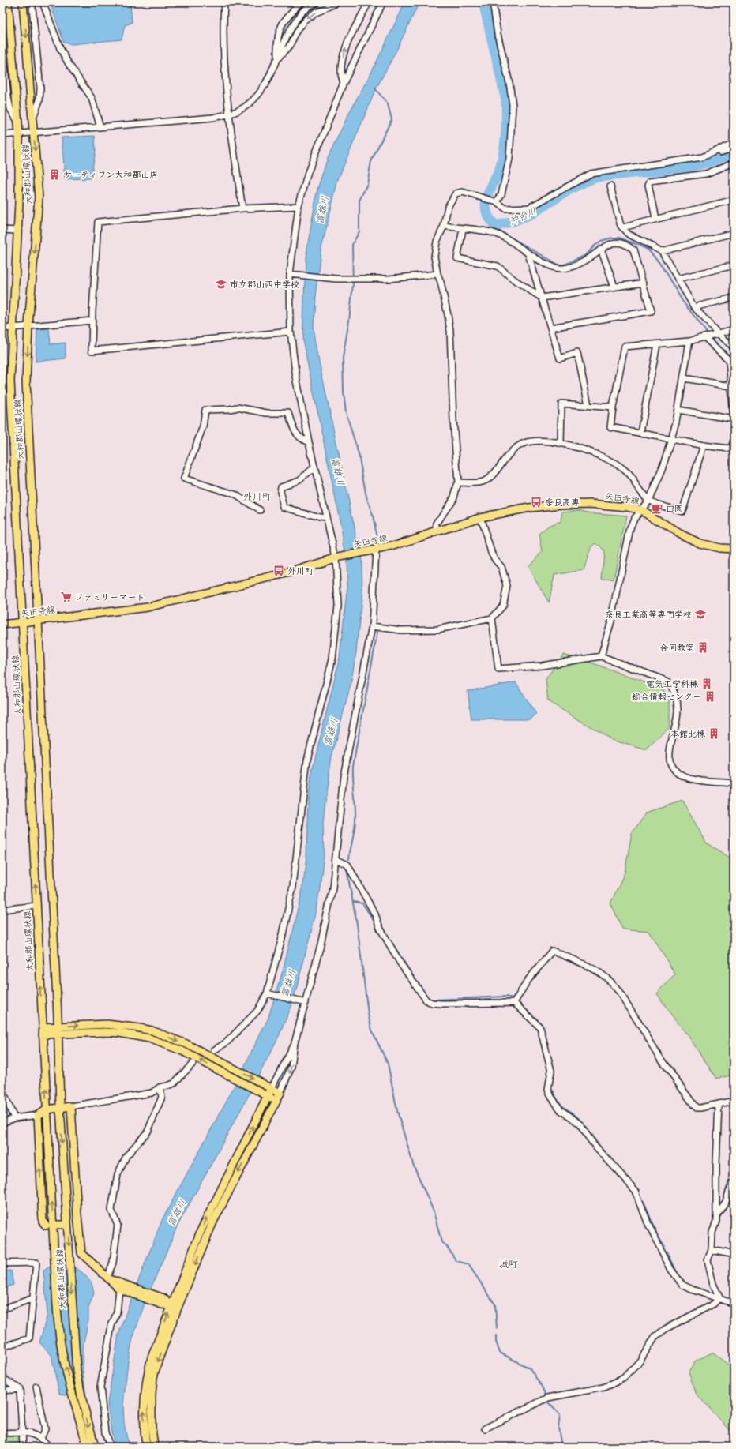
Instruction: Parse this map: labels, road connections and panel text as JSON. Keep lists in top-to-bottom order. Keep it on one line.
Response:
{"streets":{"main road":["大和郡山環状線","矢田寺線"]},"crossings":[["大和郡山環状線","矢田寺線"]],"districts":["外川町","城町"],"water":["富雄川","沖台川"],"places":{"building":["サーティワン大和郡山店","合同教室","電気工学科棟","総合情報センター","本館北棟"],"school or university":["市立郡山西中学校","奈良工業高等専門学校"],"bus stop":["奈良高専","外川町"],"cafe":["田園"],"supermarket":["ファミリーマート"]}}
